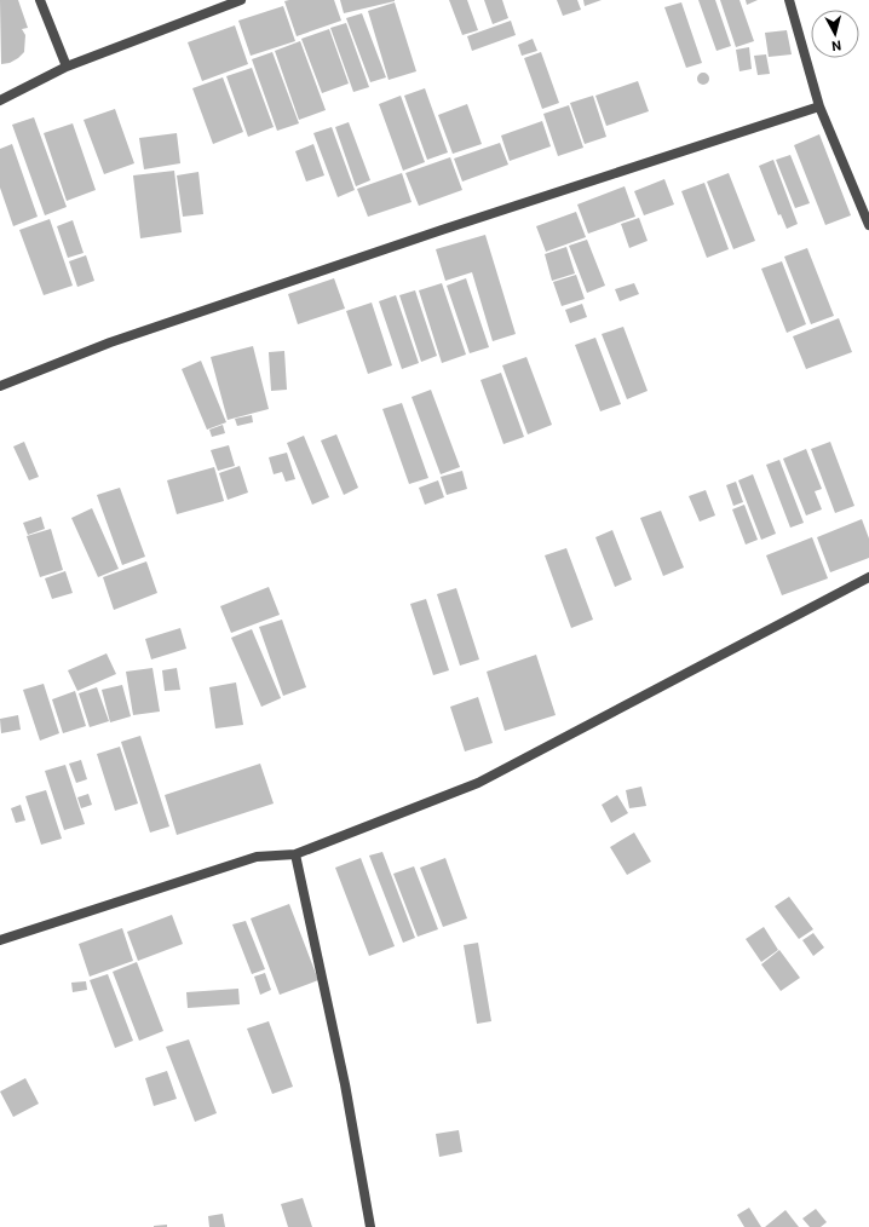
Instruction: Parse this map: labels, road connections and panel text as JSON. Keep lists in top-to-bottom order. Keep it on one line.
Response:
{"north":"bottom"}
